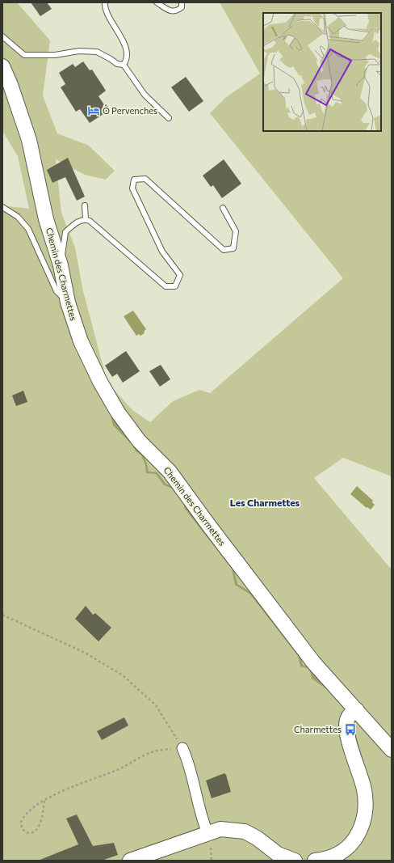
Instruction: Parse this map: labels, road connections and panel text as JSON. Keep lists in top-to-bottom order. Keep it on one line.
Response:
{"streets":{"street":["Chemin des Charmettes"]},"districts":["Les Charmettes"],"places":{"hotel":["Ô Pervenches"],"bus stop":["Charmettes"]}}
